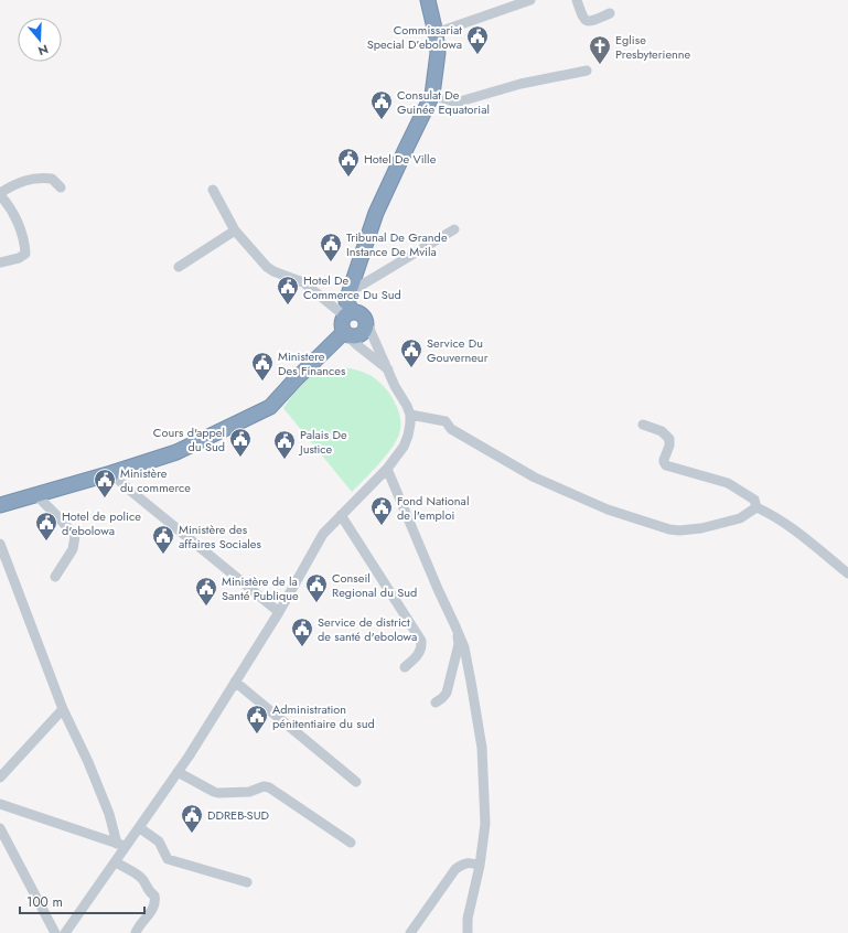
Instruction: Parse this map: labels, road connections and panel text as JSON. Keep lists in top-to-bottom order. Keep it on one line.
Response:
{"places":{"public building":["Commissariat Special D’ebolowa","Consulat De Guinée Equatorial","Hotel De Ville","Tribunal De Grande Instance De Mvila","Hotel De Commerce Du Sud","Service Du Gouverneur","Ministere Des Finances","Cours d'appel du Sud","Palais De Justice","Ministère du commerce","Fond National de l'emploi","Hotel de police d'ebolowa","Ministère des affaires Sociales","Conseil Regional du Sud","Ministère de la Santé Publique","Service de district de santé d'ebolowa","Administration pénitentiaire du sud","DDREB-SUD"],"church":["Eglise Presbyterienne"]},"scale_bar":"100 m","north":"bottom"}
